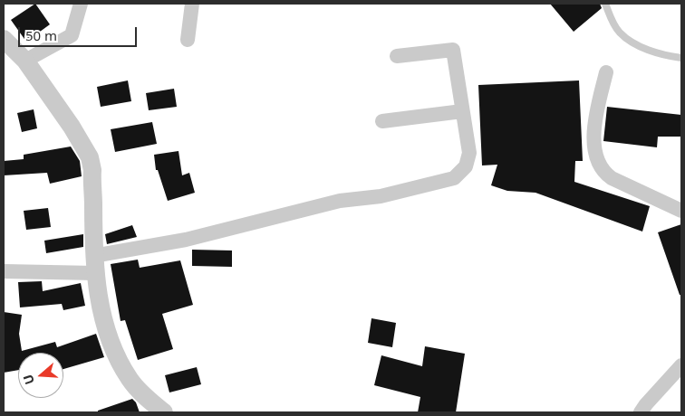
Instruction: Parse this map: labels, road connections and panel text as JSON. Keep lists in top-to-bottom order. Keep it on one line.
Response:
{"scale_bar":"50 m","north":"left"}
